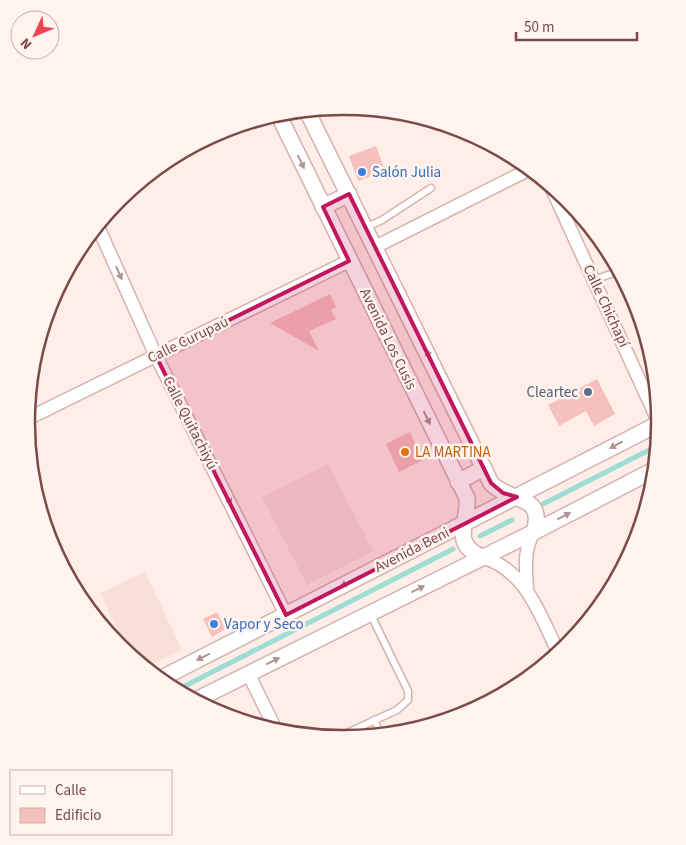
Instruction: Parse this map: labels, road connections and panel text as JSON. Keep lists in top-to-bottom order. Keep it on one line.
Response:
{"streets":{"street":["Calle Chichapí","Avenida Los Cusis","Calle Curupaú","Calle Quitachiyú","Avenida Beni"]},"crossings":[["Avenida Los Cusis","Calle Curupaú"],["Avenida Los Cusis","Avenida Beni"],["Calle Curupaú","Calle Quitachiyú"],["Calle Quitachiyú","Avenida Beni"]],"one_way":["Calle Quitachiyú"],"places":["Salón Julia","Cleartec","LA MARTINA","Vapor y Seco"],"legend":["Calle","Edificio"],"scale_bar":"50 m","north":"bottom left"}
